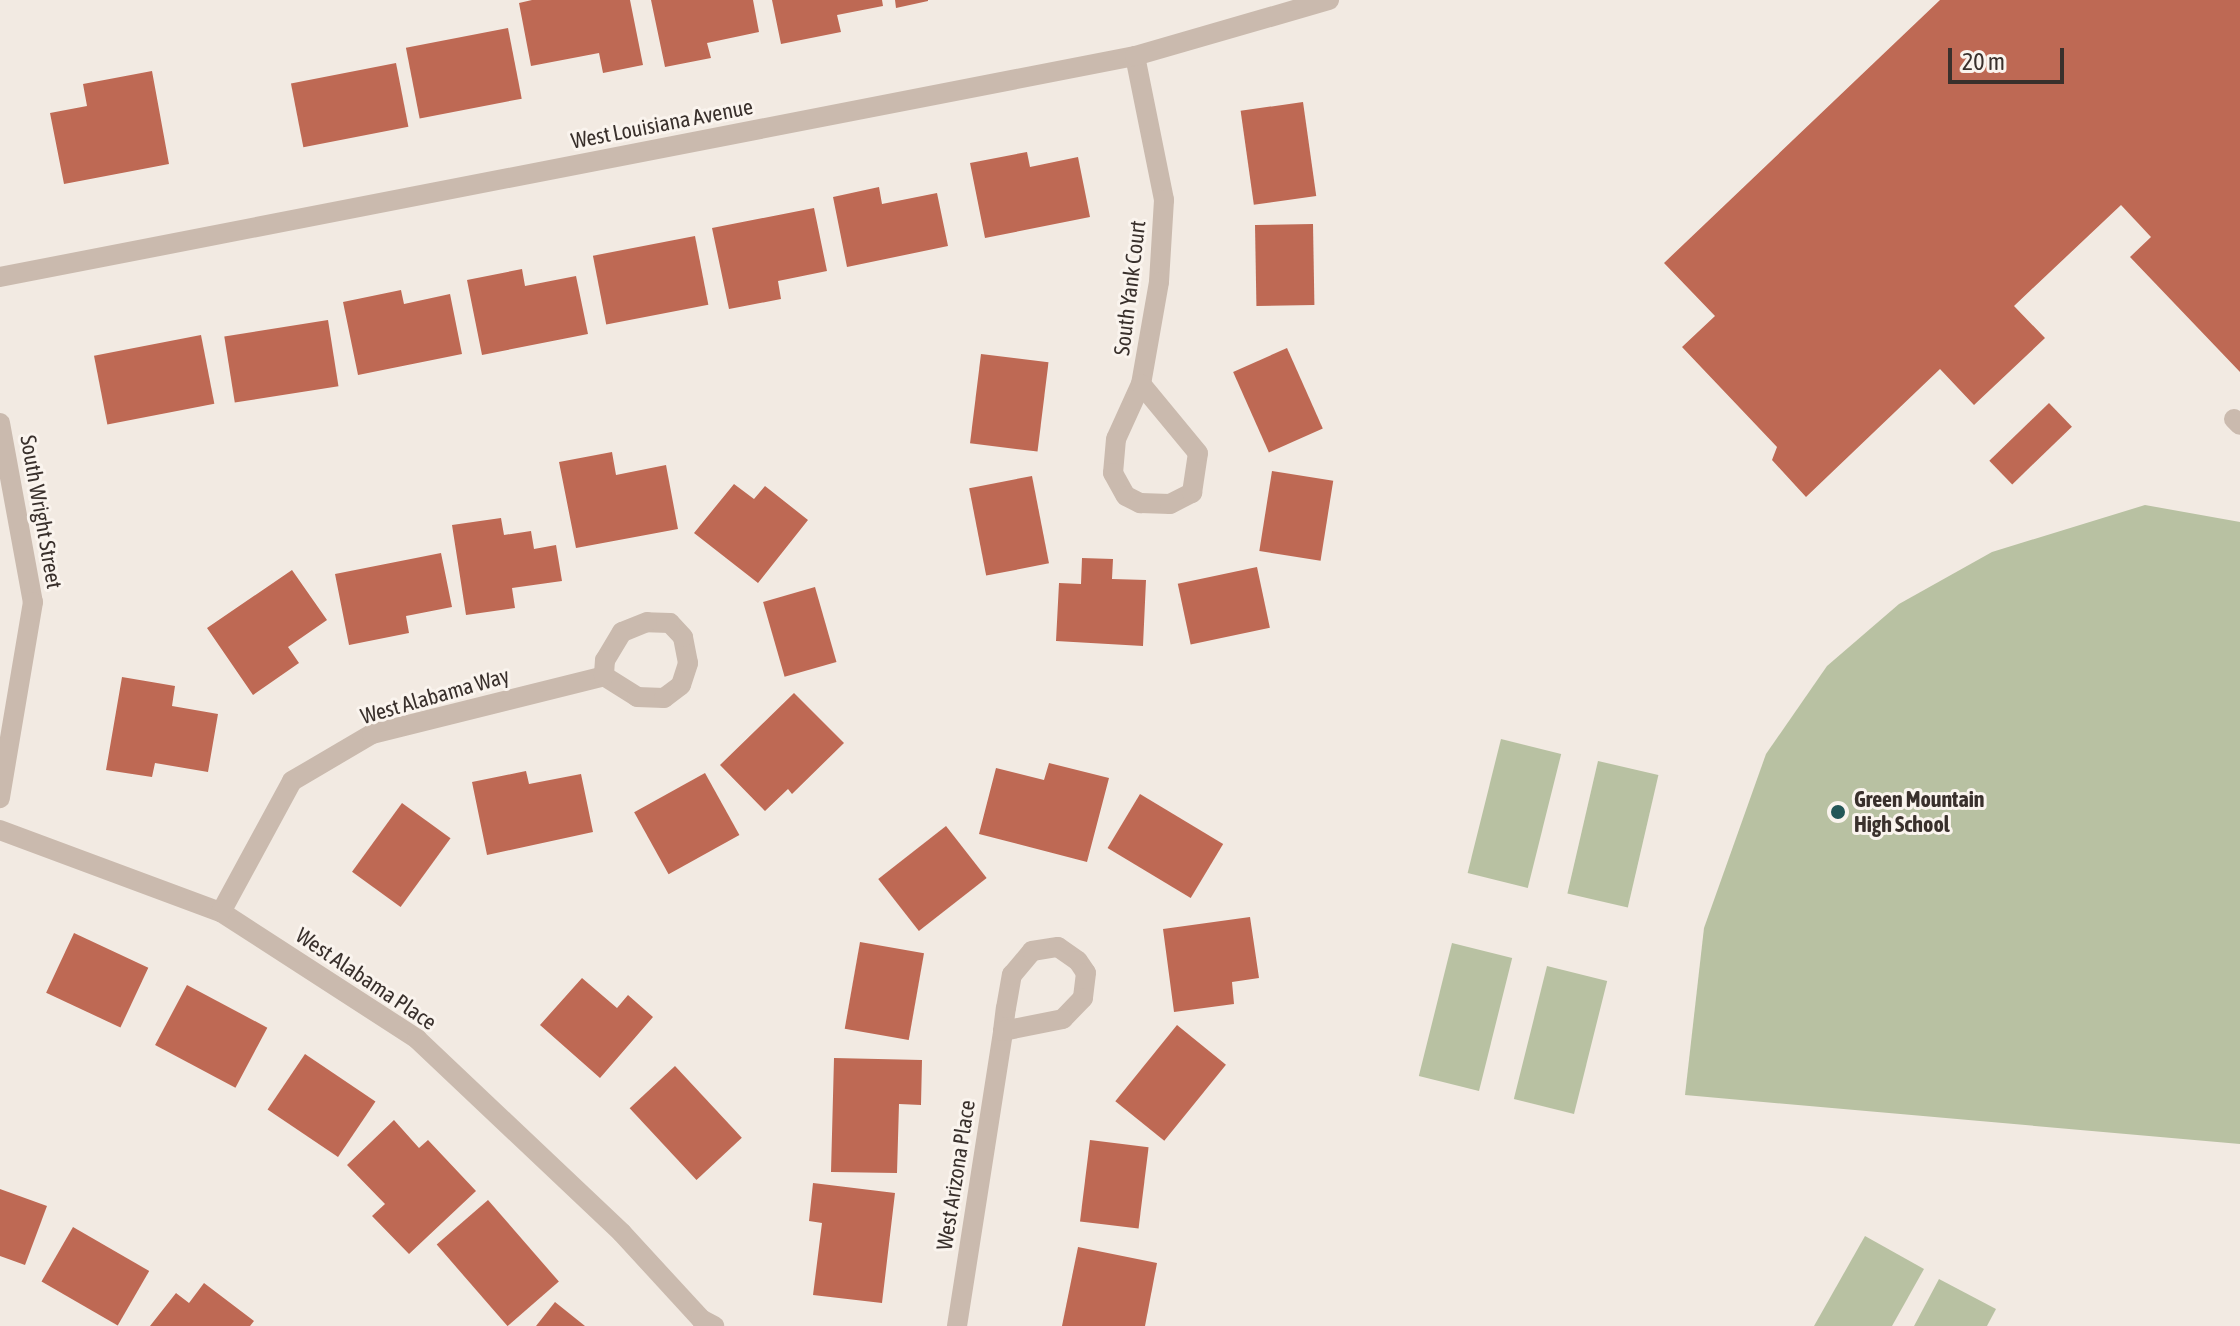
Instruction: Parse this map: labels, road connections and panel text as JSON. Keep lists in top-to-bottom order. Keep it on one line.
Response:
{"streets":{"street":["West Louisiana Avenue","South Yank Court","South Wright Street","West Alabama Way","West Alabama Place","West Arizona Place"]},"crossings":[["West Louisiana Avenue","South Yank Court"],["West Alabama Way","West Alabama Place"]],"places":["Green Mountain High School"],"scale_bar":"20 m"}
